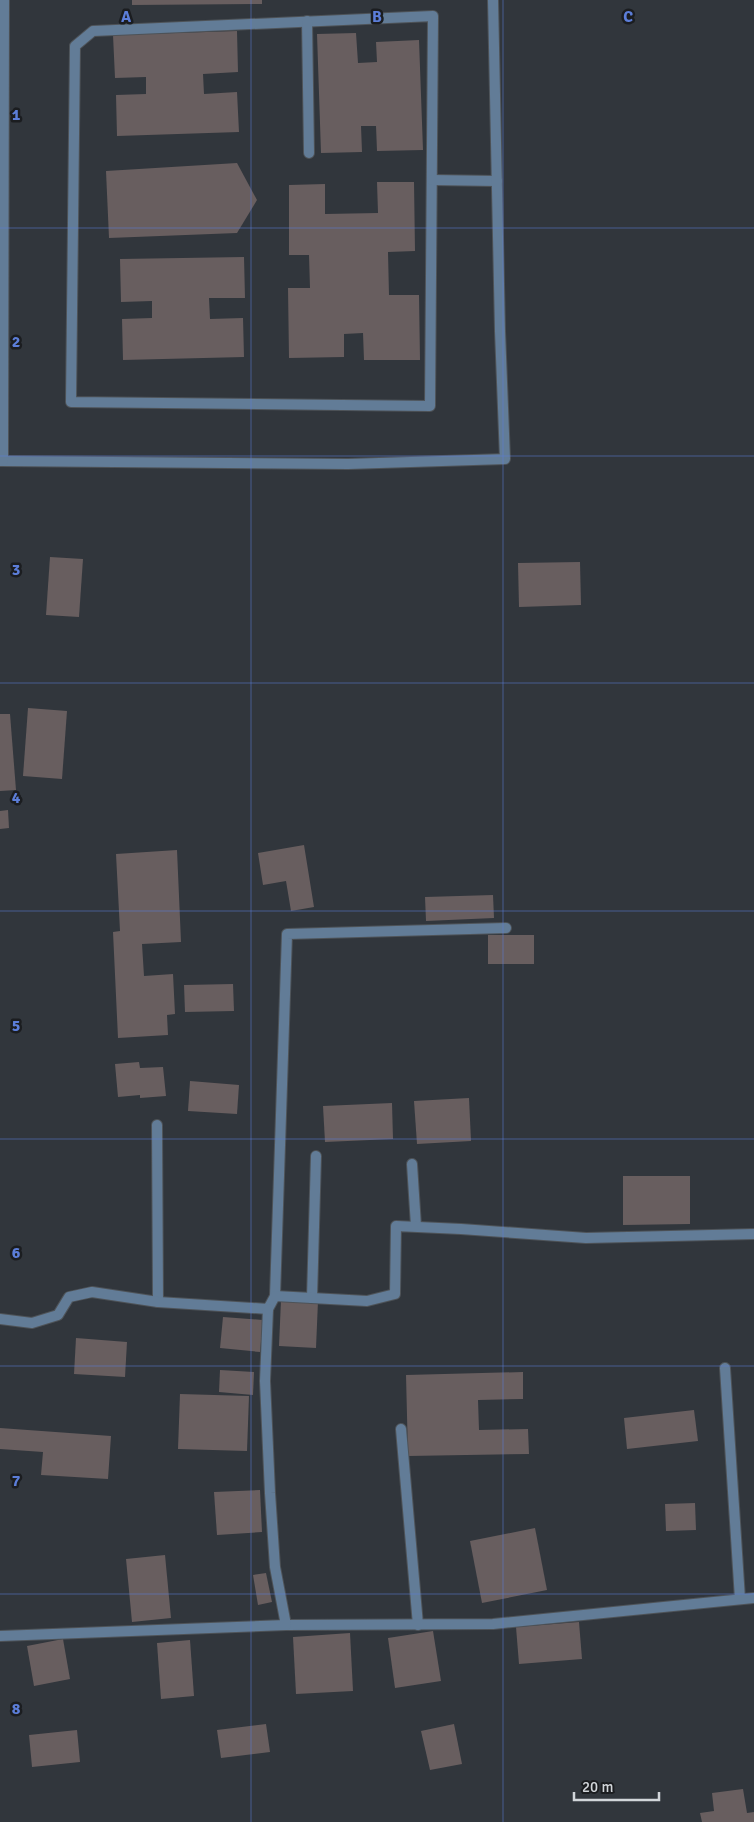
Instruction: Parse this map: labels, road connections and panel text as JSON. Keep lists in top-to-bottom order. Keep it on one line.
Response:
{"scale_bar":"20 m","grid":{"columns":["A","B","C"],"rows":["1","2","3","4","5","6","7","8"]}}
